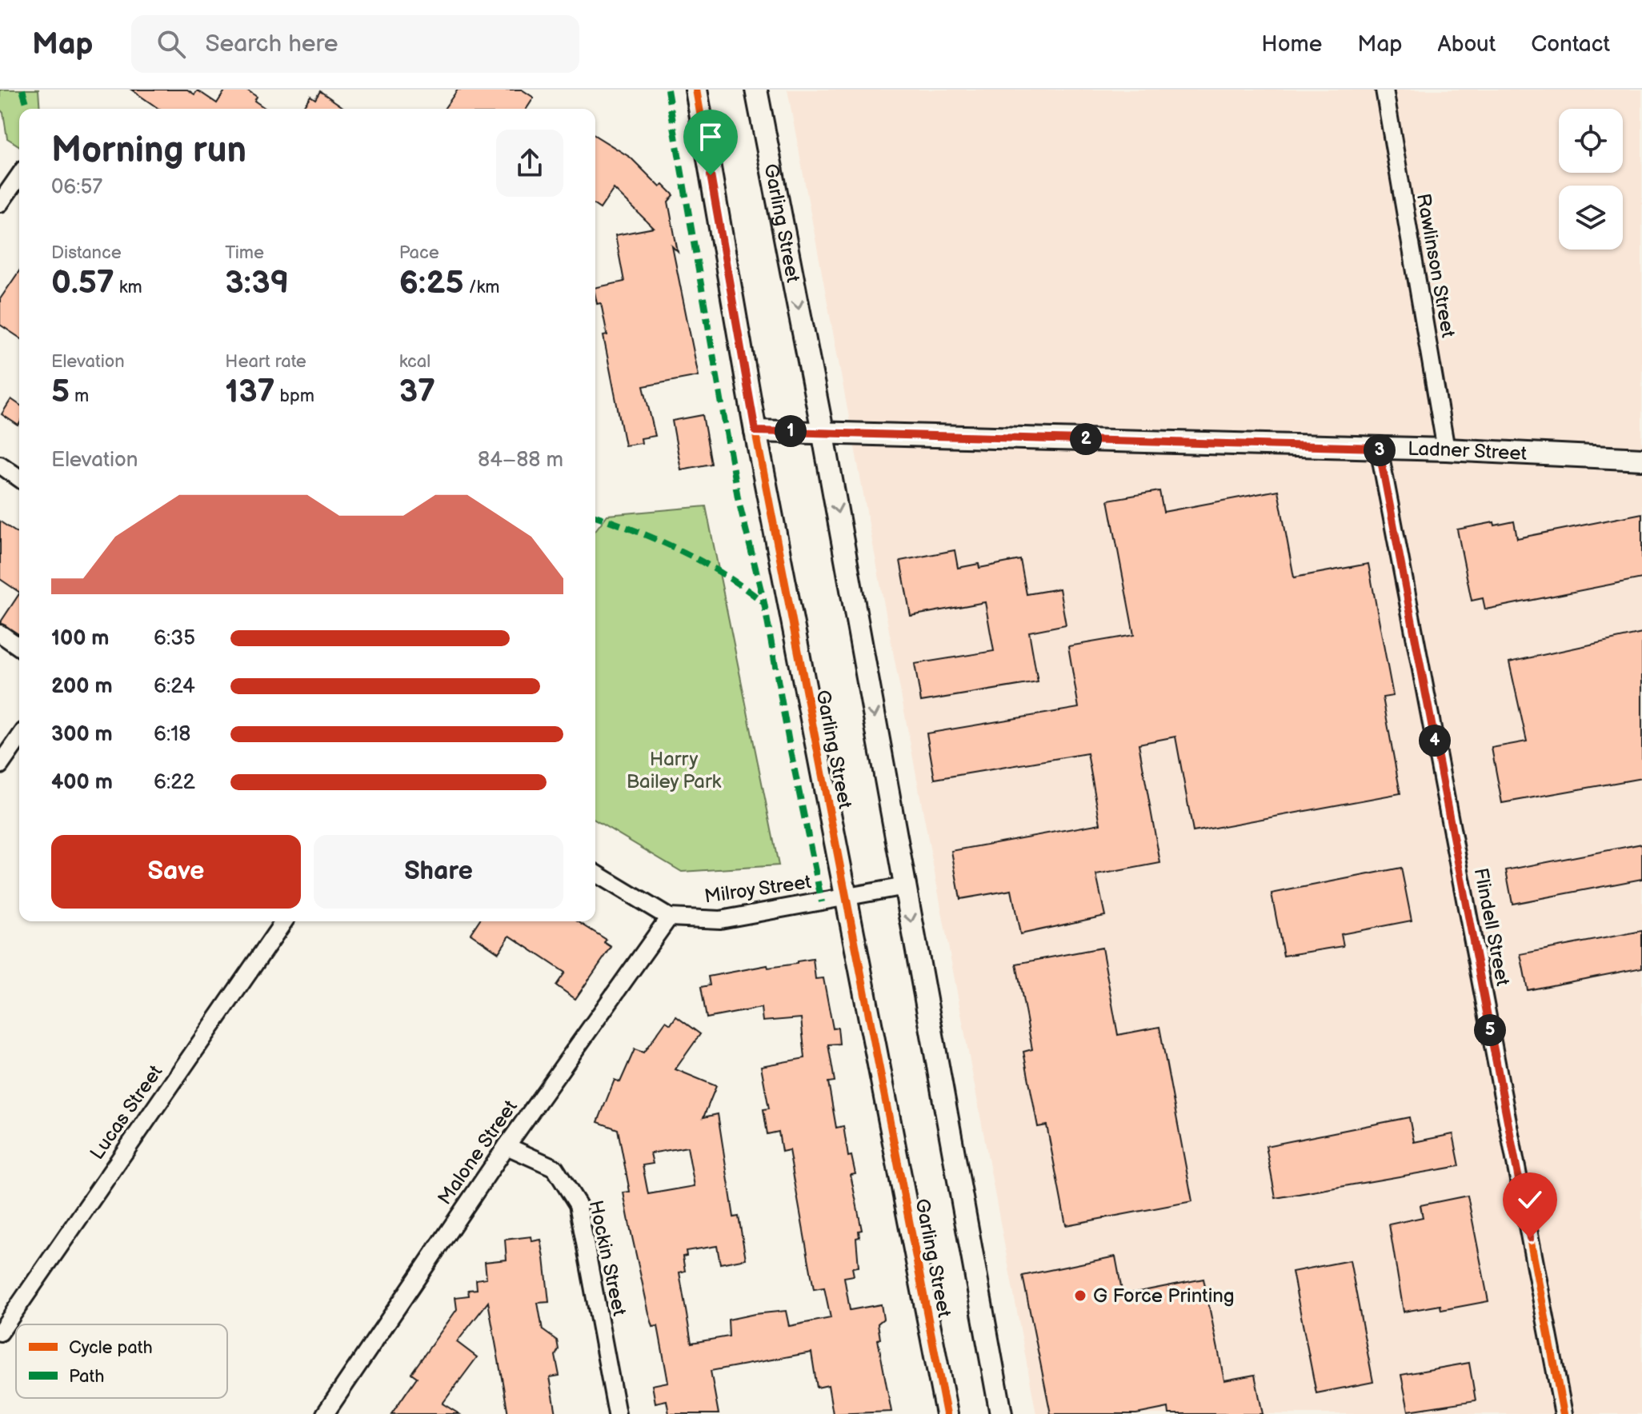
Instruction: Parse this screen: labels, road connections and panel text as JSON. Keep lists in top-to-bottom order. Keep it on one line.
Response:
{"streets":{"street":["Garling Street","Rawlinson Street","Ladner Street","Milroy Street","Flindell Street","Lucas Street","Malone Street","Hockin Street"]},"crossings":[["Garling Street","Ladner Street"],["Garling Street","Milroy Street"],["Rawlinson Street","Ladner Street"],["Ladner Street","Flindell Street"],["Milroy Street","Malone Street"],["Malone Street","Hockin Street"]],"parks":["Harry Bailey Park"],"places":["G Force Printing"],"legend":["Cycle path","Path"],"page":{"header":"Map","search":"Search here","nav":["Home","Map","About","Contact"],"heading":["Morning run","06:57"],"stats":[["Distance","0.57 km"],["Time","3:39"],["Pace","6:25 /km"],["Elevation","5 m"],["Heart rate","137 bpm"],["kcal","37"]],"pins":["1","2","3","4","5"],"chart":["Elevation","84–88 m"],"list":[{"name":"100 m","note":"6:35"},{"name":"200 m","note":"6:24"},{"name":"300 m","note":"6:18"},{"name":"400 m","note":"6:22"}],"buttons":["Save","Share"]}}
